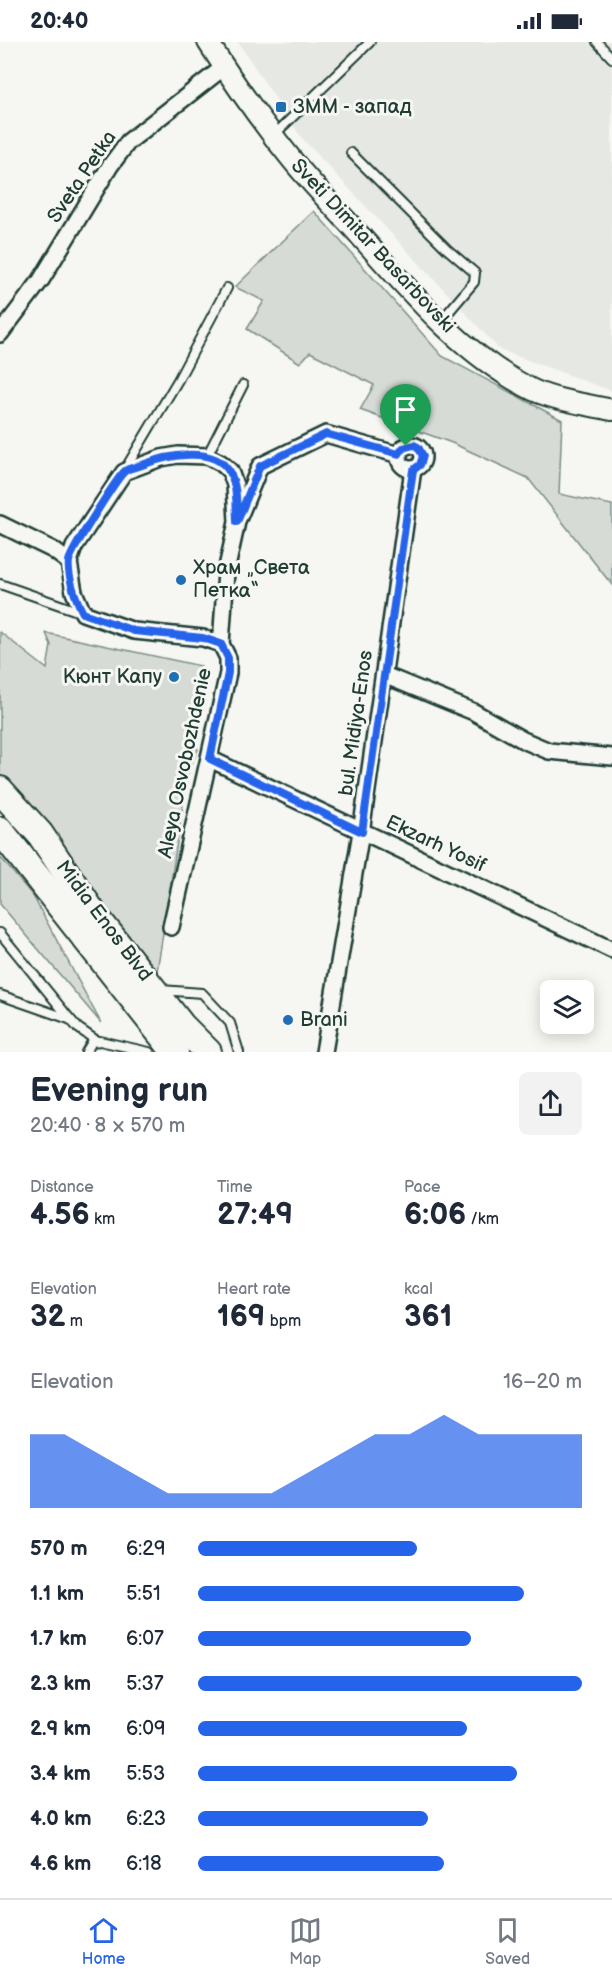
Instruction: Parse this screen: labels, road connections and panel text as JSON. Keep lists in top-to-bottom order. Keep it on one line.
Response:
{"streets":{"main road":["Midia Enos Blvd"],"street":["Sveta Petka","Sveti Dimitar Basarbovski","bul. Midiya-Enos","Aleya Osvobozhdenie","Ekzarh Yosif"]},"crossings":[["Sveta Petka","Sveti Dimitar Basarbovski"],["bul. Midiya-Enos","Aleya Osvobozhdenie"],["bul. Midiya-Enos","Ekzarh Yosif"],["Aleya Osvobozhdenie","Ekzarh Yosif"]],"places":{"transit":["ЗММ - запад"],"other":["Храм „Света Петка“","Кюнт Капу","Brani"]},"page":{"status":"20:40","heading":["Evening run","20:40 · 8 × 570 m"],"stats":[["Distance","4.56 km"],["Time","27:49"],["Pace","6:06 /km"],["Elevation","32 m"],["Heart rate","169 bpm"],["kcal","361"]],"chart":["Elevation","16–20 m"],"list":[{"name":"570 m","note":"6:29"},{"name":"1.1 km","note":"5:51"},{"name":"1.7 km","note":"6:07"},{"name":"2.3 km","note":"5:37"},{"name":"2.9 km","note":"6:09"},{"name":"3.4 km","note":"5:53"},{"name":"4.0 km","note":"6:23"},{"name":"4.6 km","note":"6:18"}],"tabs":["Home","Map","Saved"]}}
